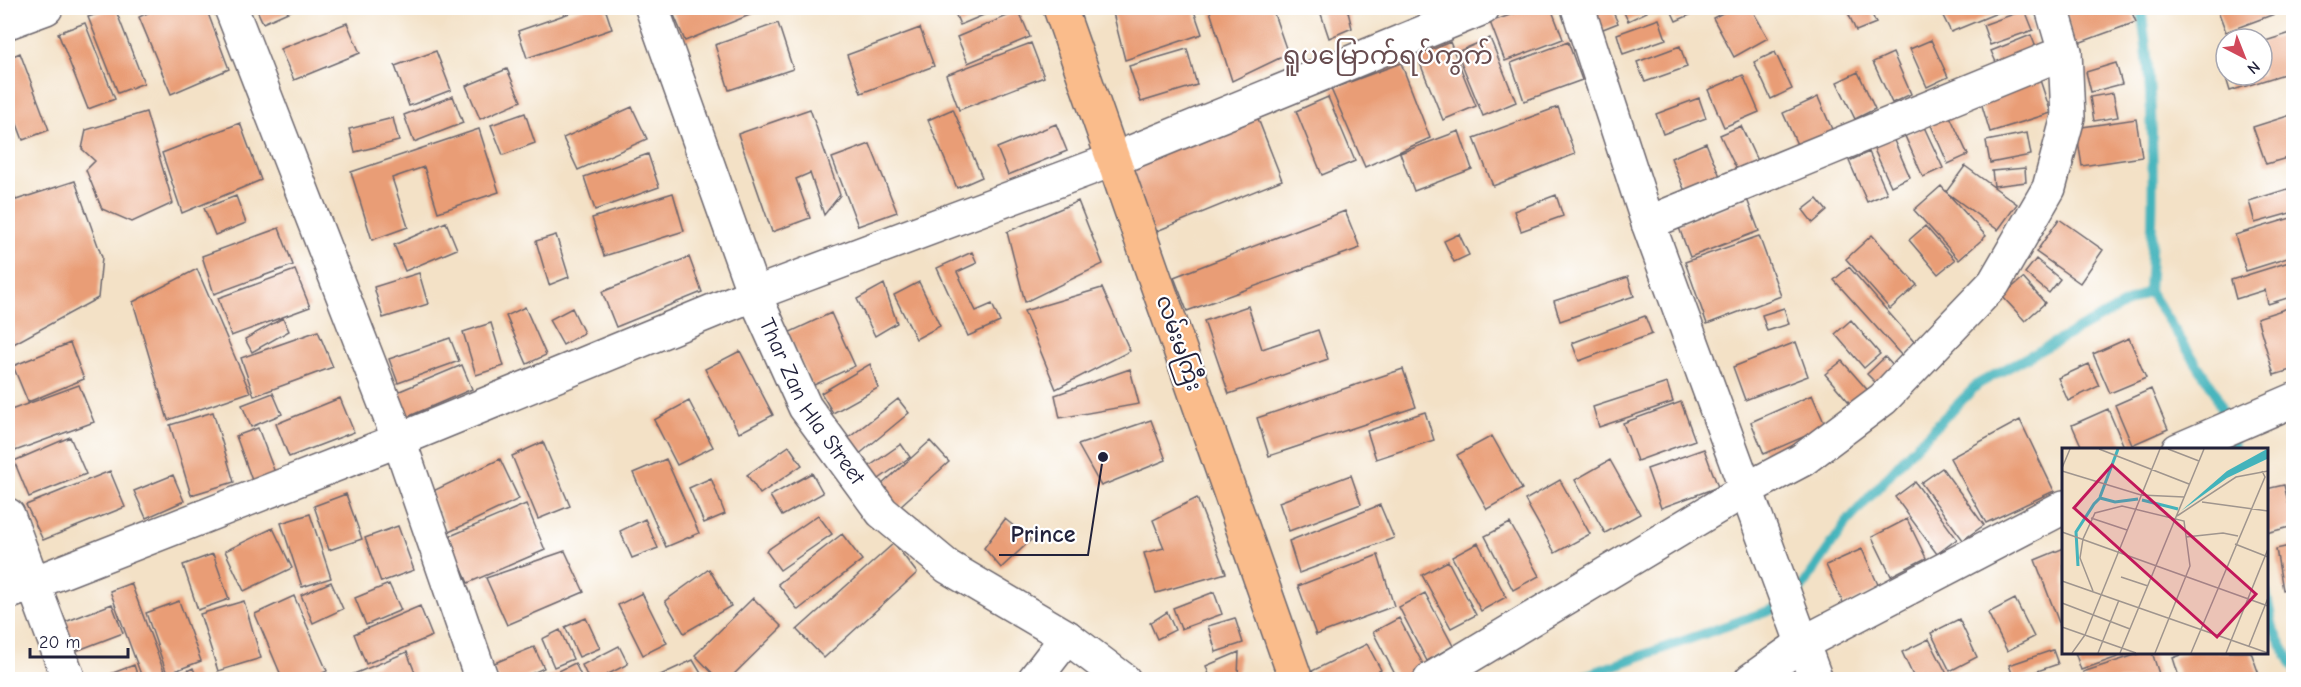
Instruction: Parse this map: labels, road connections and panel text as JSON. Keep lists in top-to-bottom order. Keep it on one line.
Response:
{"streets":{"main road":["လမ်းမကြီး"],"street":["Thar Zan Hla Street"]},"districts":["ရူပမြောက်ရပ်ကွက်"],"places":["Prince"],"scale_bar":"20 m","north":"bottom right"}
